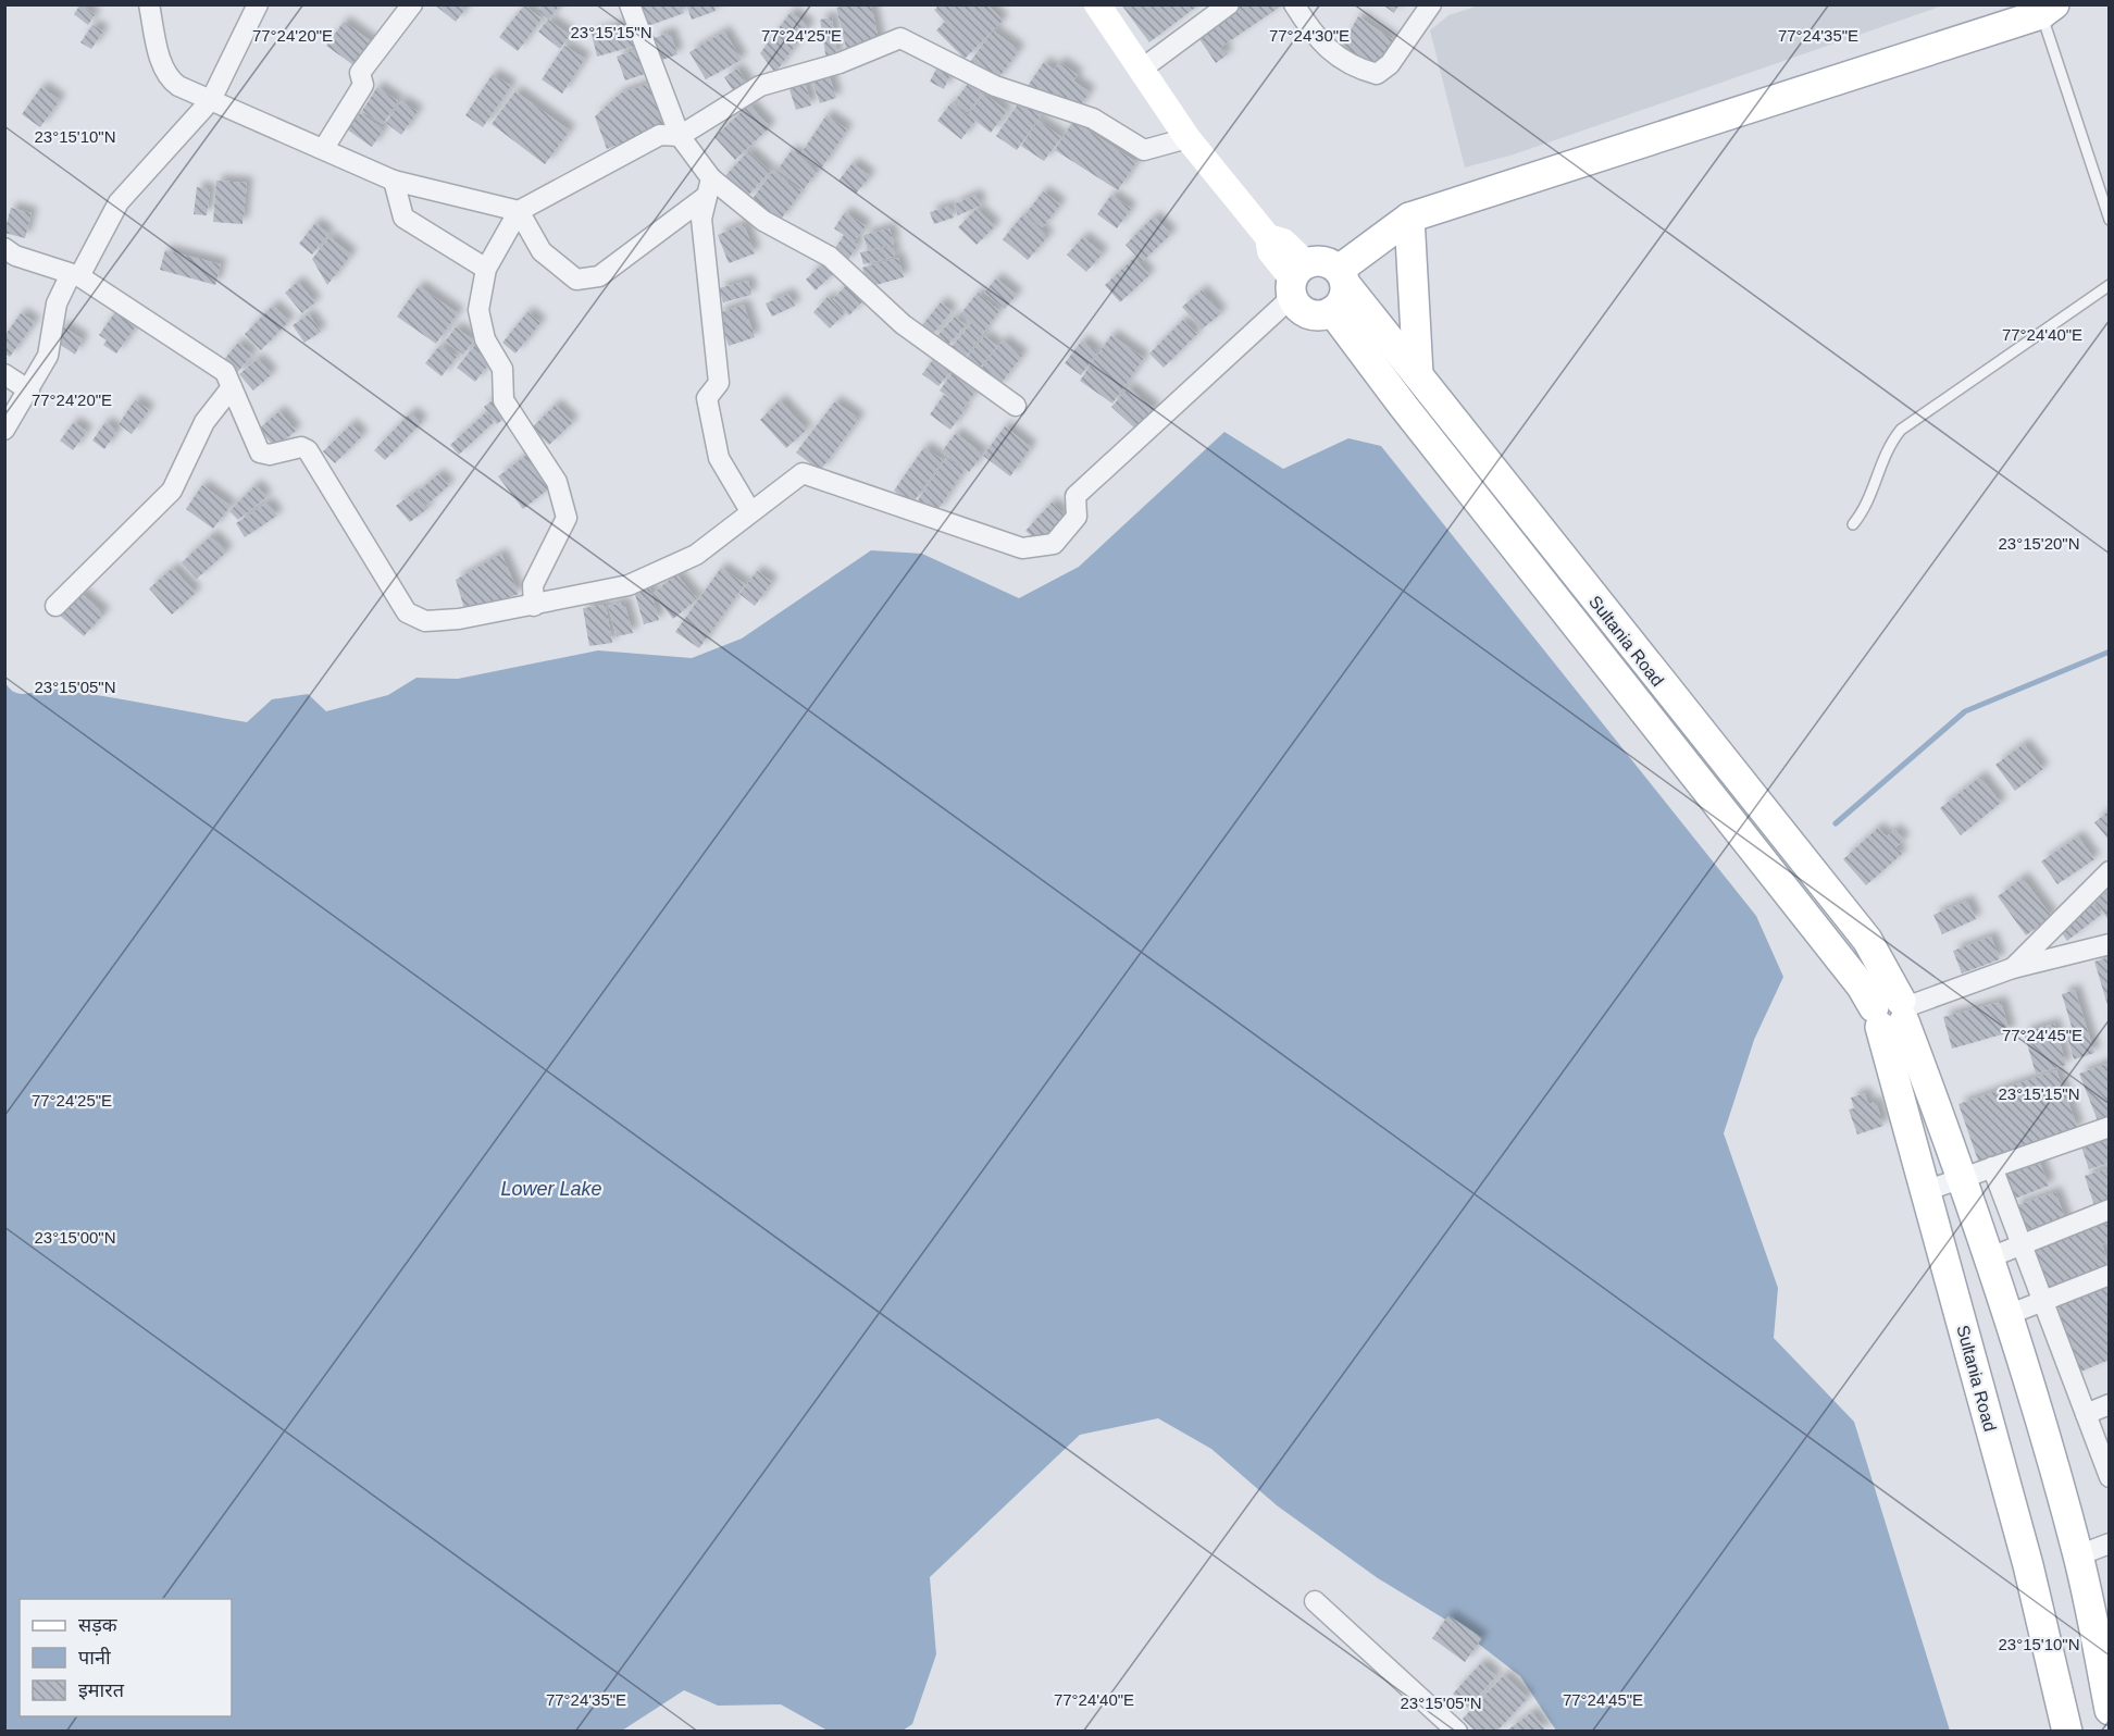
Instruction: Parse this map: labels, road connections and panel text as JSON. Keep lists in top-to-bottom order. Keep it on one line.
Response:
{"streets":{"main road":["Sultania Road"]},"water":["Lower Lake"],"legend":["सड़क","पानी","इमारत"],"coordinates":["23°15'15\"N","77°24'20\"E","77°24'25\"E","77°24'30\"E","77°24'35\"E","23°15'10\"N","77°24'40\"E","23°15'20\"N","23°15'05\"N","77°24'45\"E","23°15'00\"N"]}
